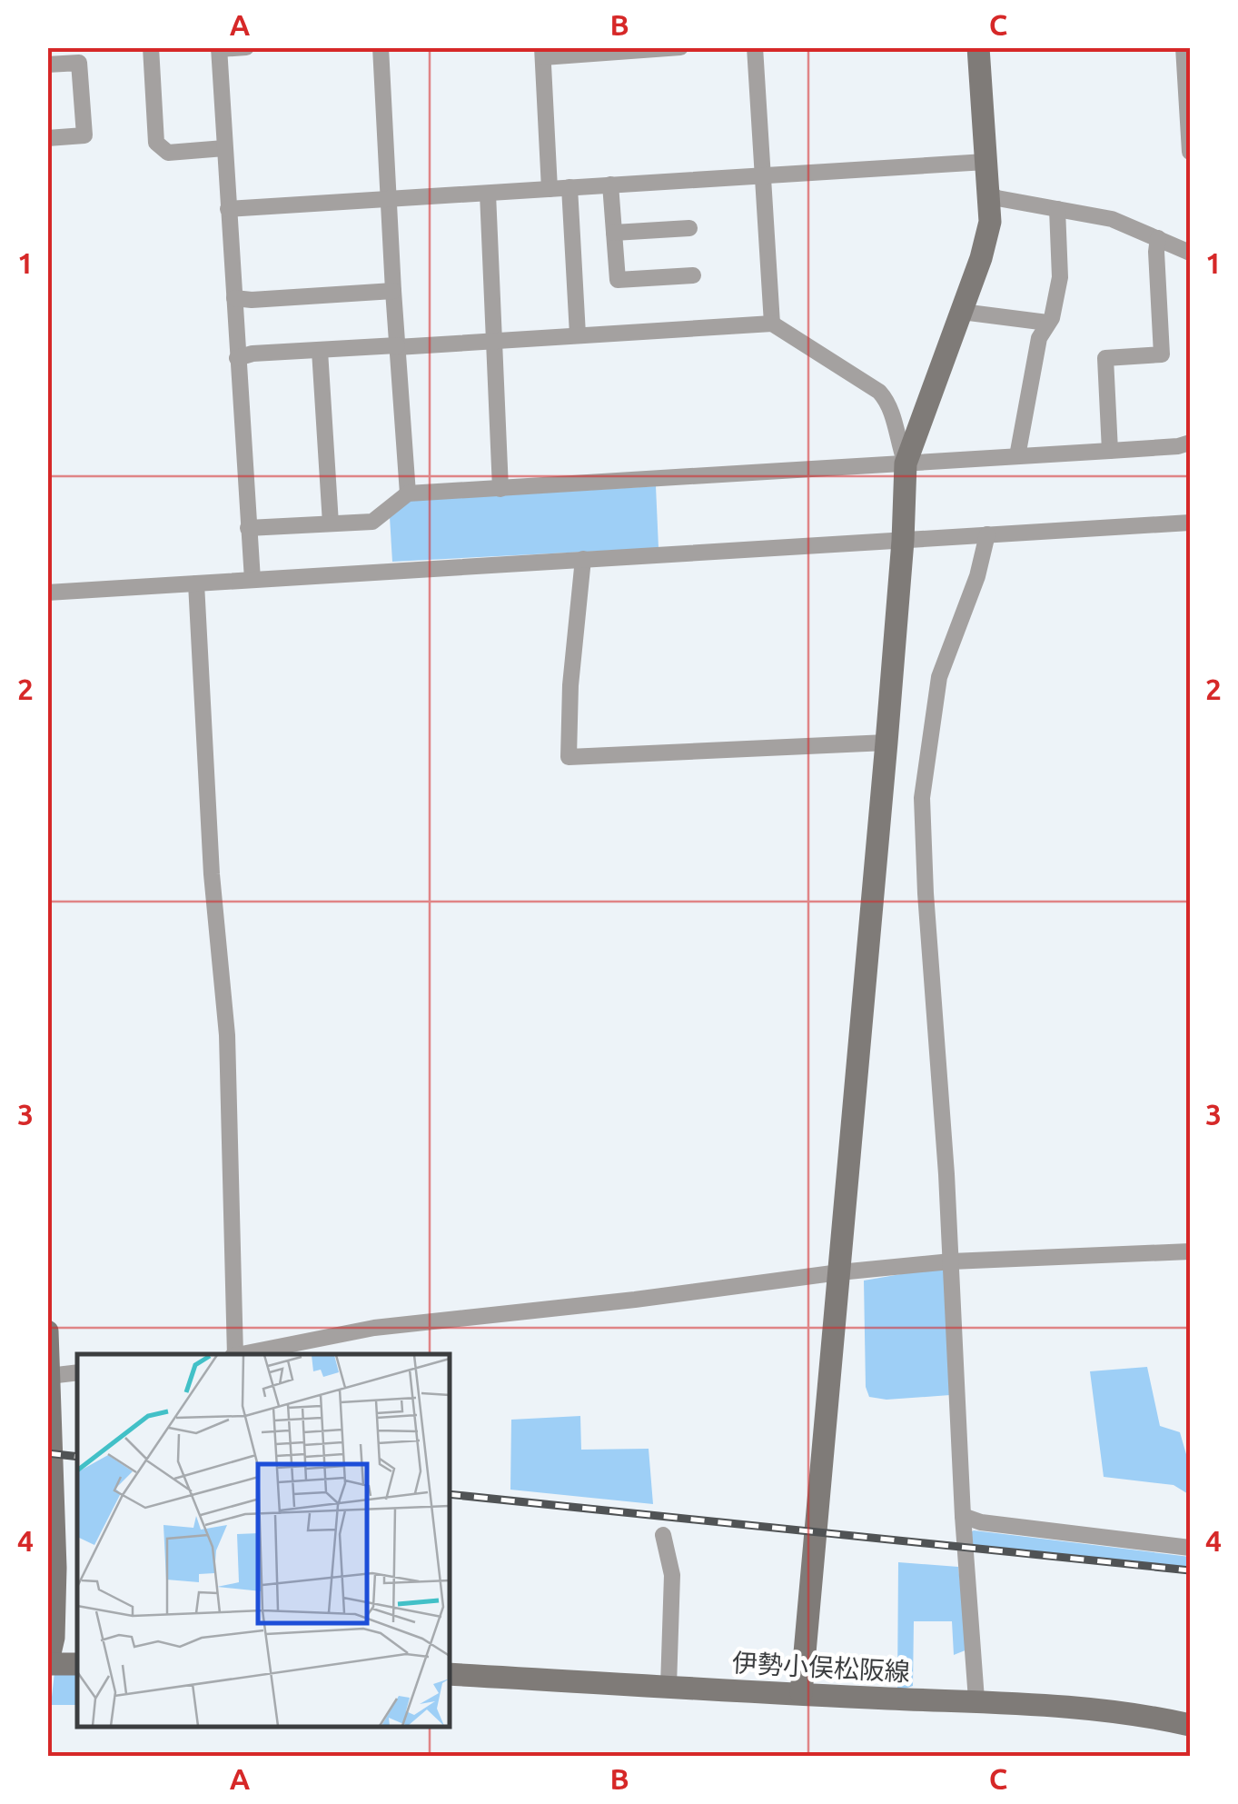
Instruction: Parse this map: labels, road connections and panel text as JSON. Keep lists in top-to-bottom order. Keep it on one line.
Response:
{"streets":{"street":["伊勢小俣松阪線"]},"grid":{"columns":["A","B","C"],"rows":["1","2","3","4"]}}
